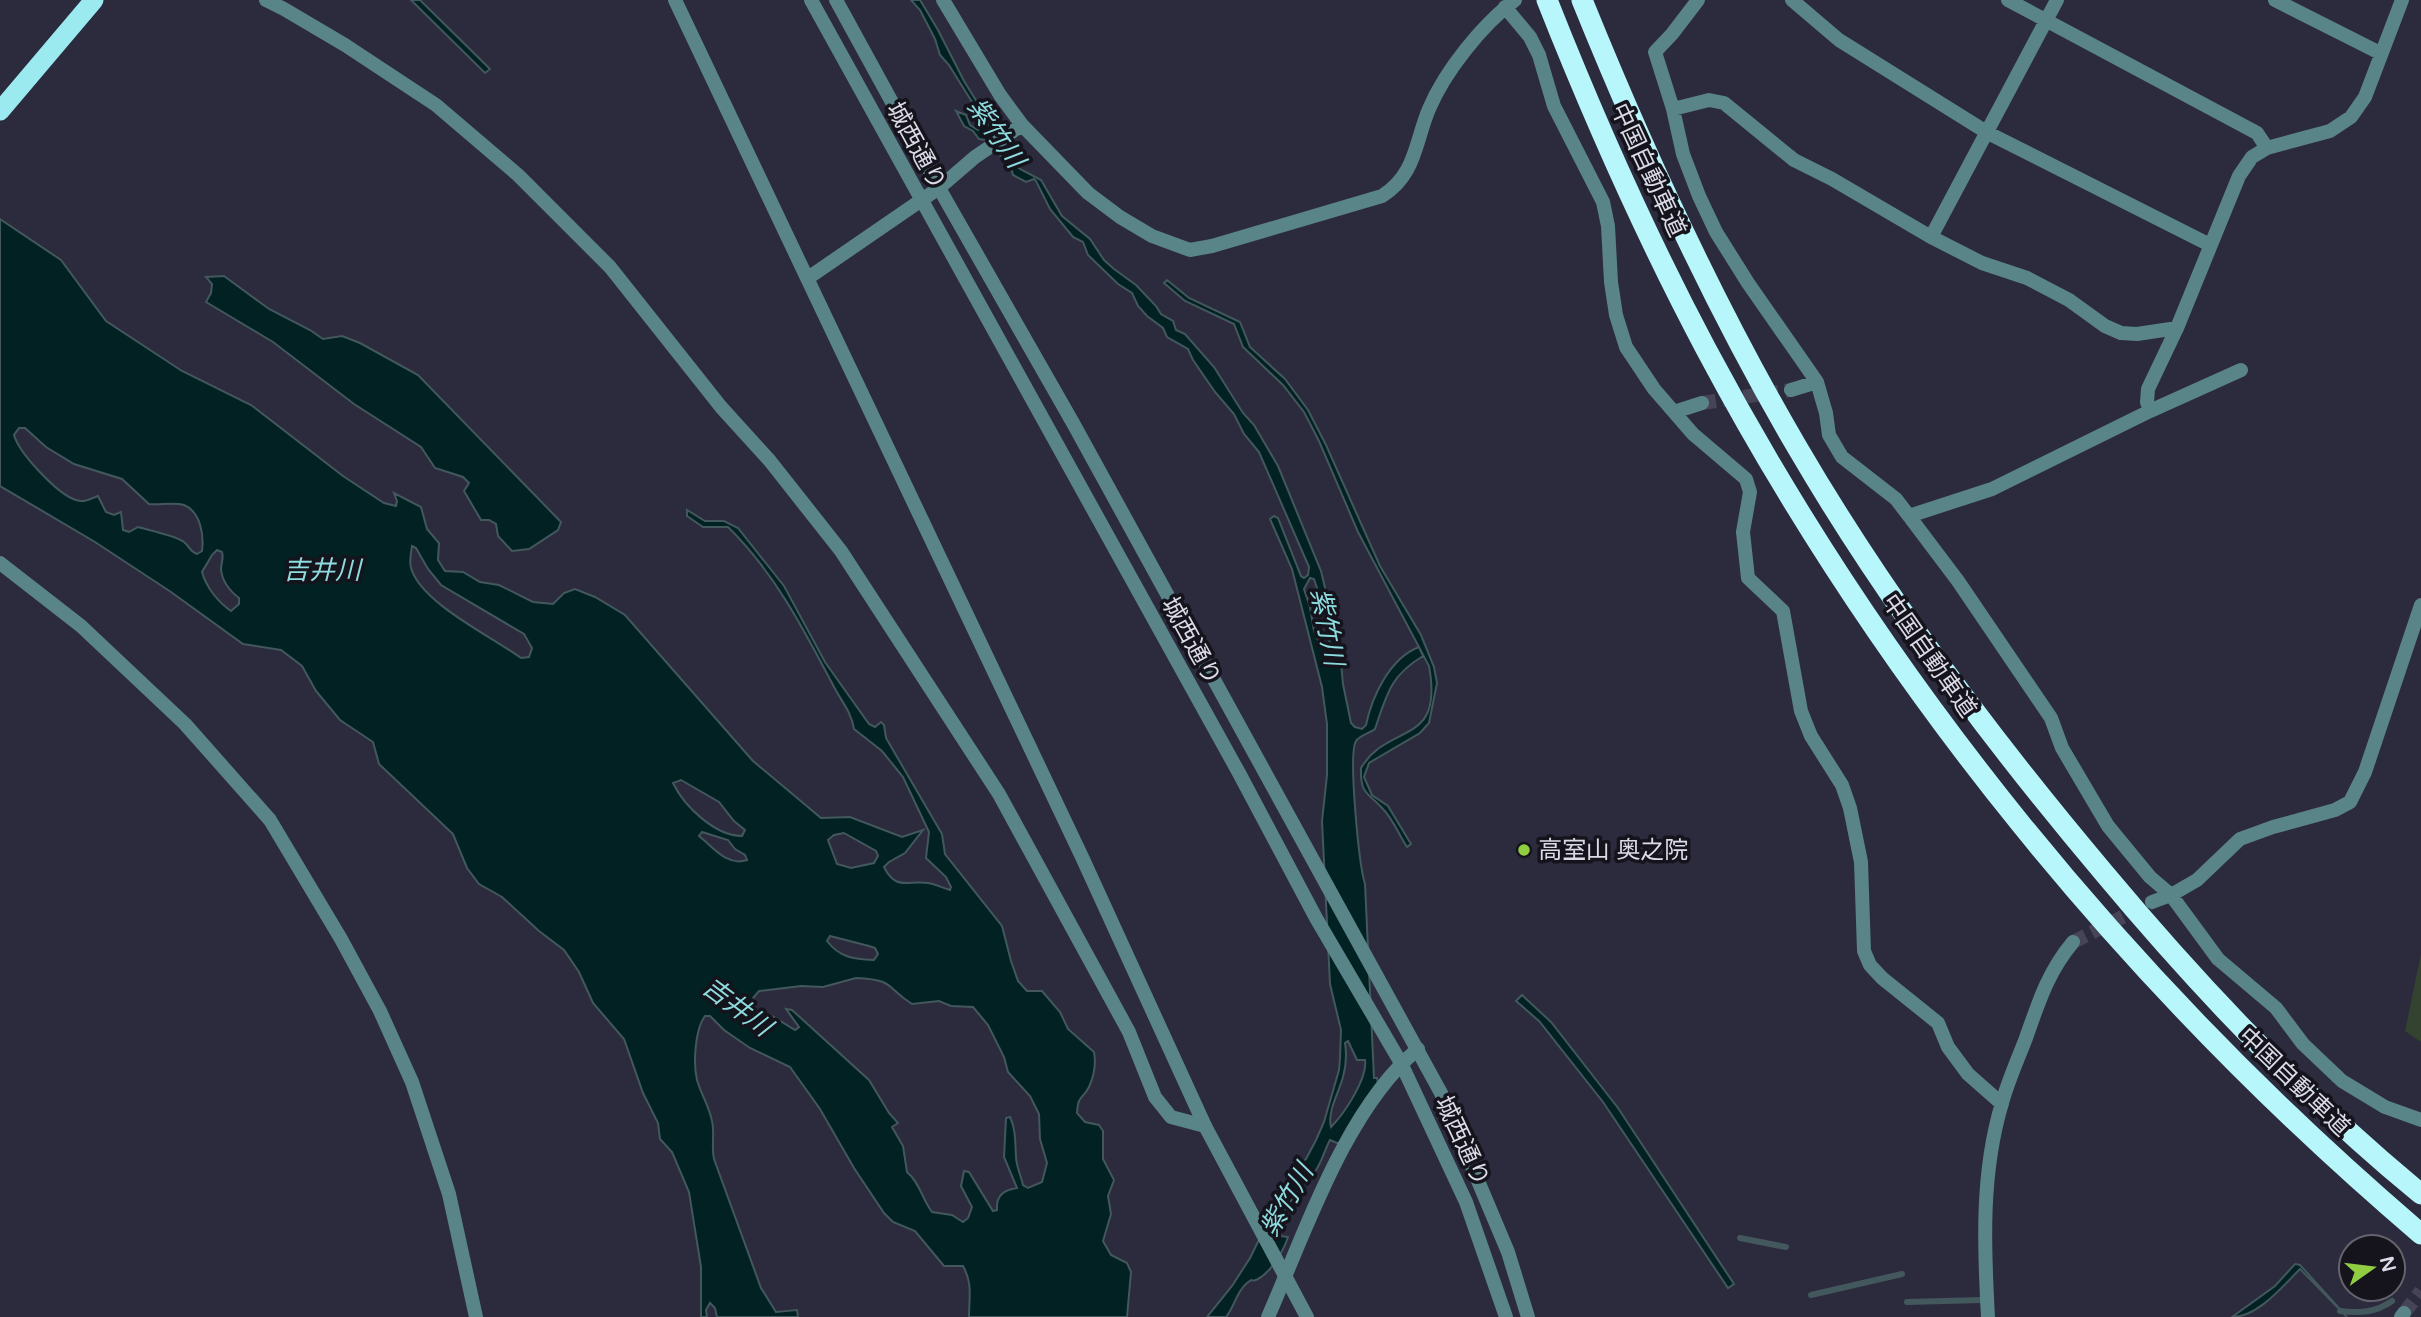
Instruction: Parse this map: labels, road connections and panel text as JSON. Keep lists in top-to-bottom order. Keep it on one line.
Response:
{"streets":{"highway":["中国自動車道"],"street":["城西通り"]},"water":["紫竹川","吉井川"],"places":["高室山 奥之院"],"north":"right"}
